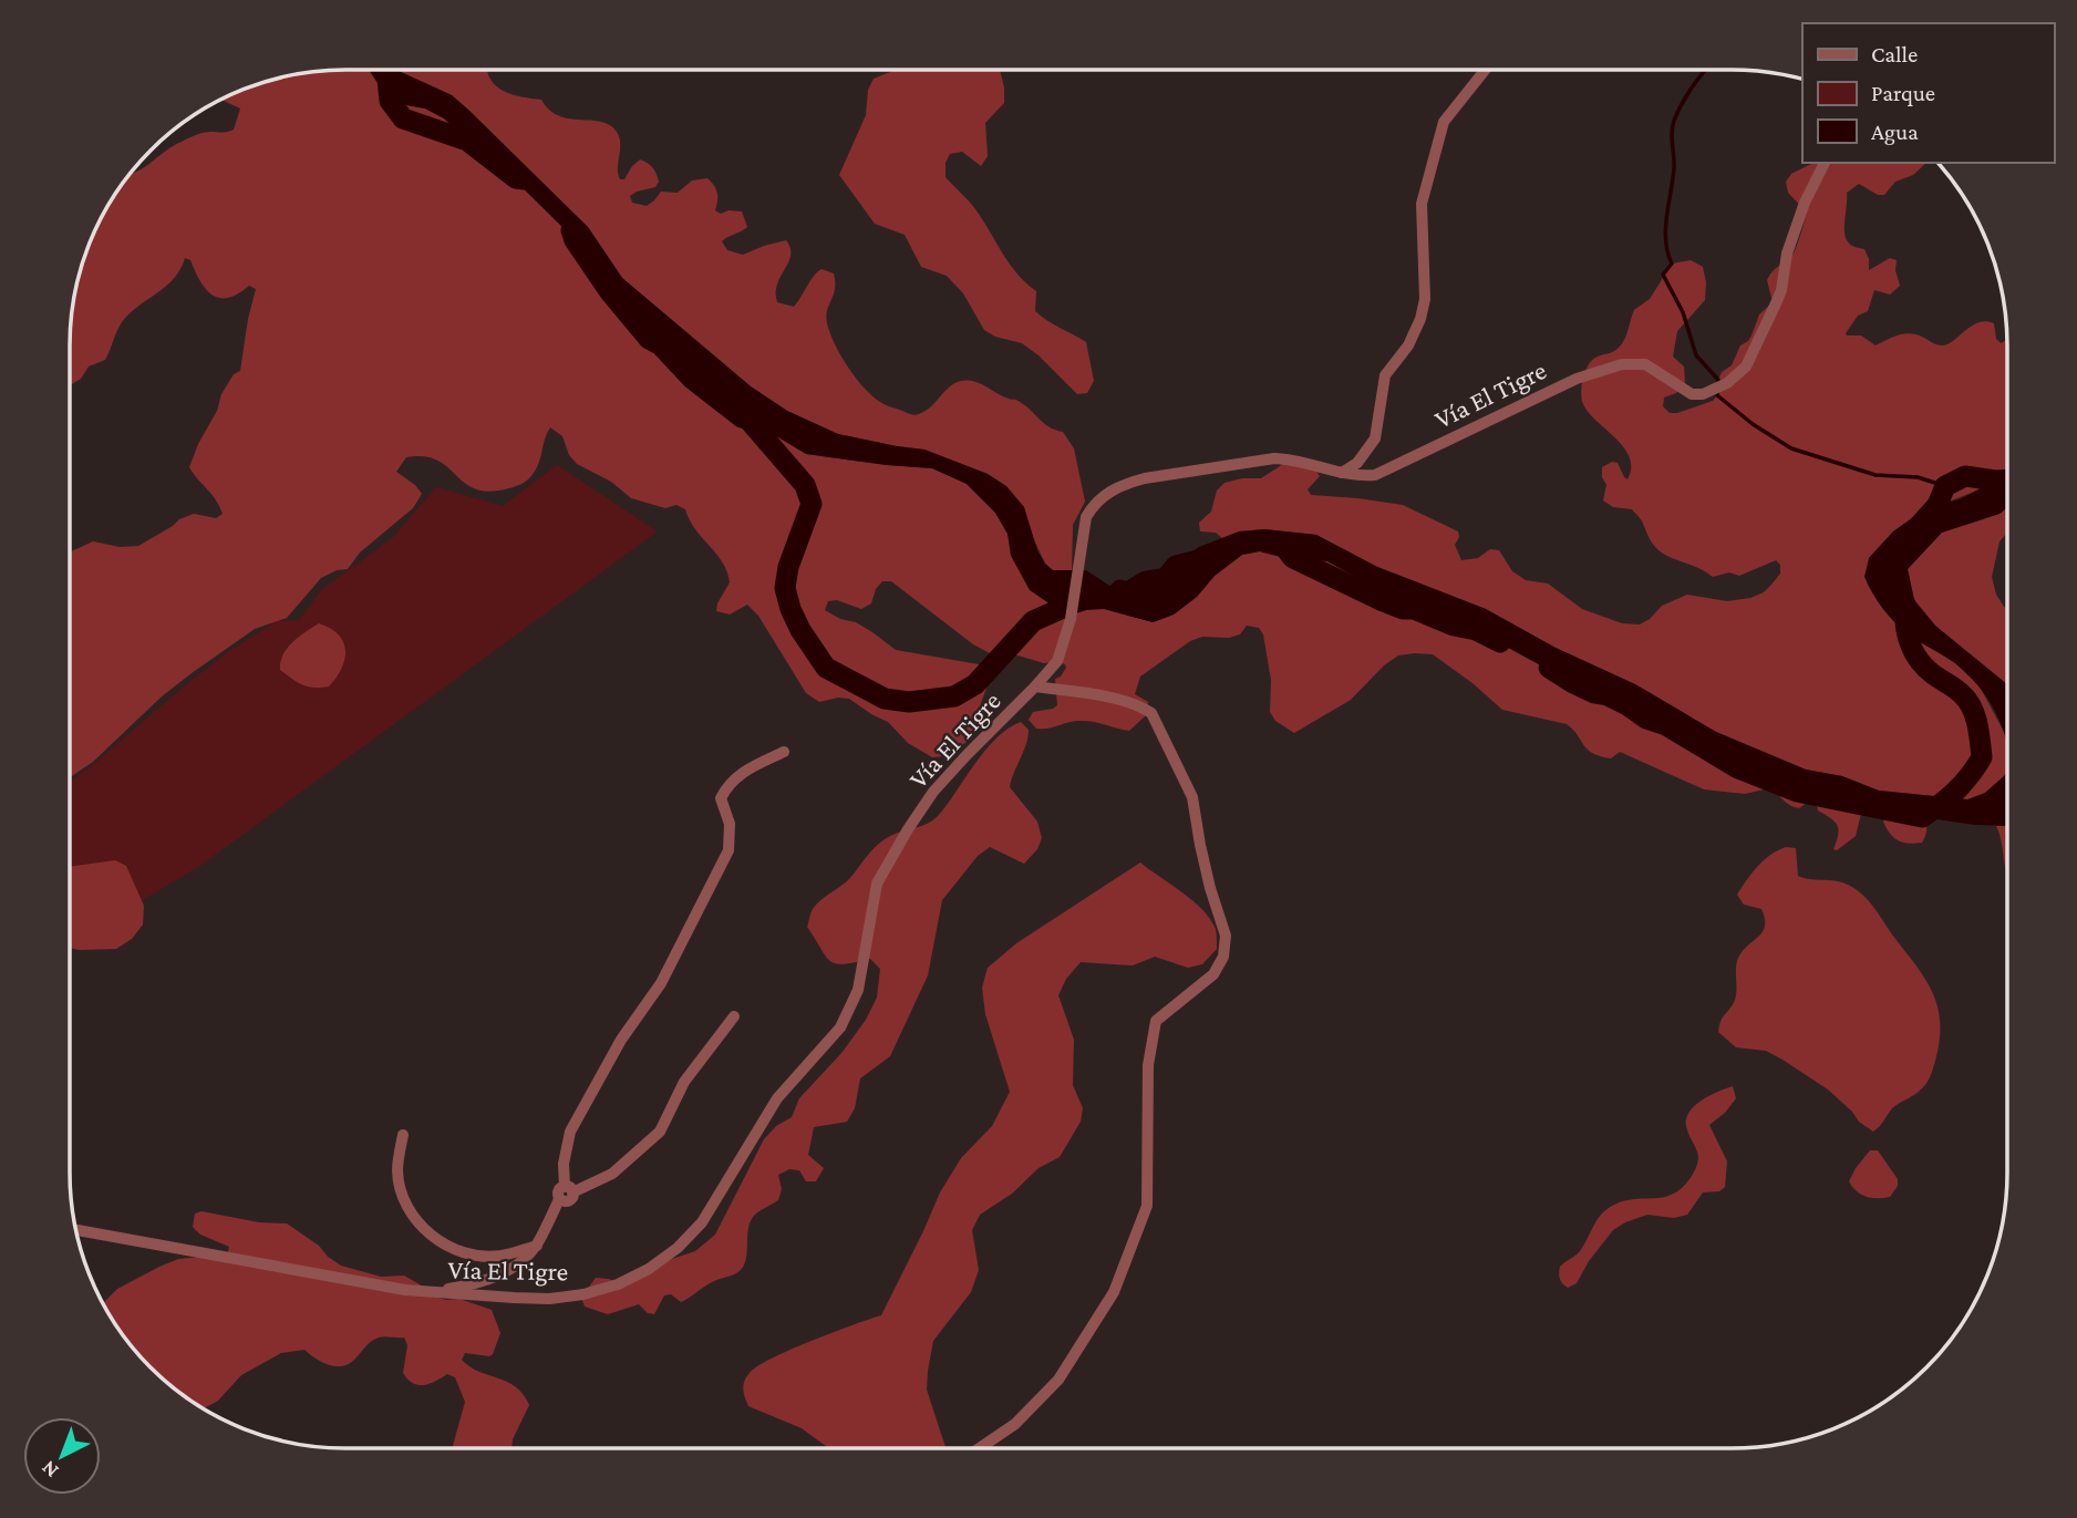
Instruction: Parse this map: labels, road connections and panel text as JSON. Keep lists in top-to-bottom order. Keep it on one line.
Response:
{"streets":{"street":["Vía El Tigre"]},"legend":["Calle","Parque","Agua"],"north":"bottom left"}
